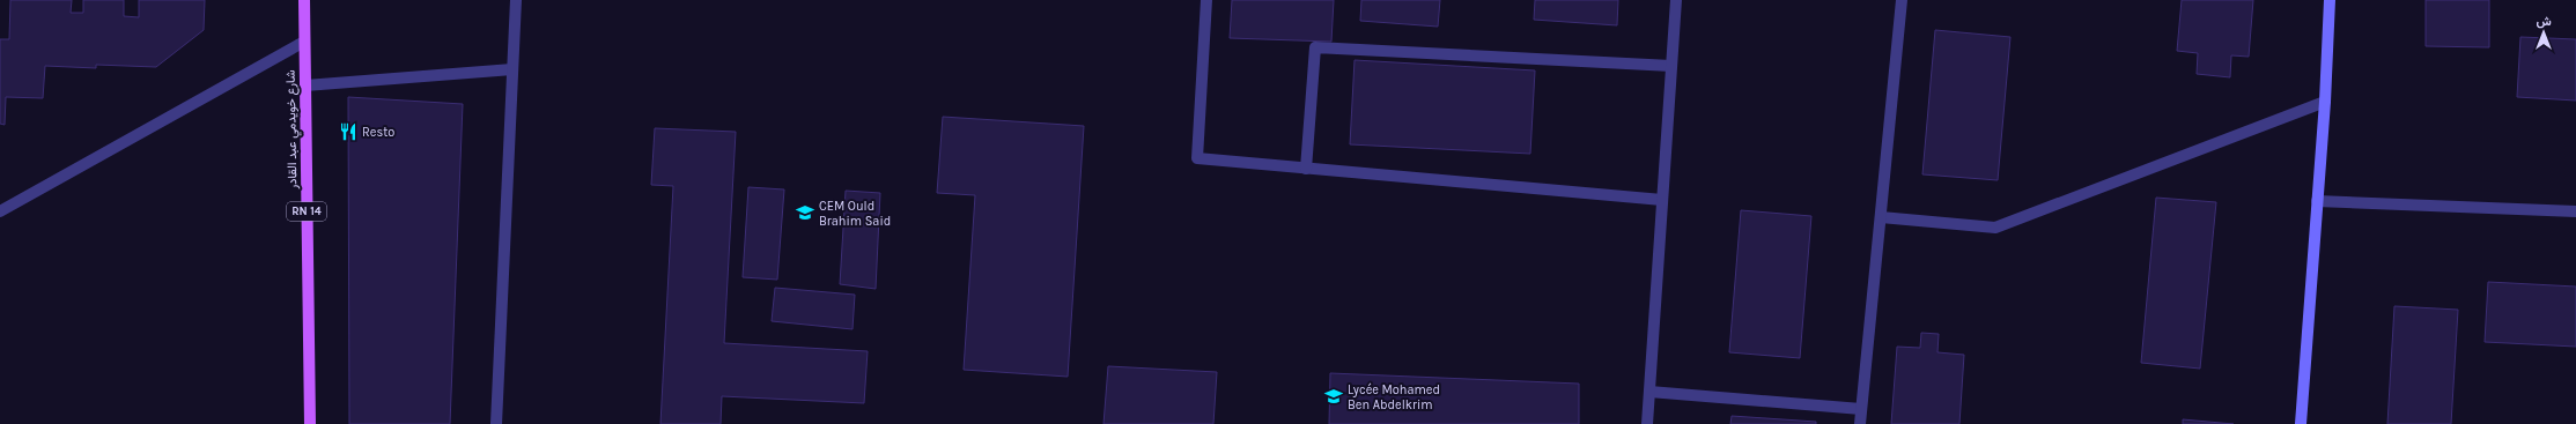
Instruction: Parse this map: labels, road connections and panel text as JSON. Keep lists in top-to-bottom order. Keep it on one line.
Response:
{"streets":{"main road":["شارع خويدمي عبد القادر","RN 14"]},"places":{"restaurant":["Resto"],"school or university":["CEM Ould Brahim Said","Lycée Mohamed Ben Abdelkrim"]},"north":"top"}
